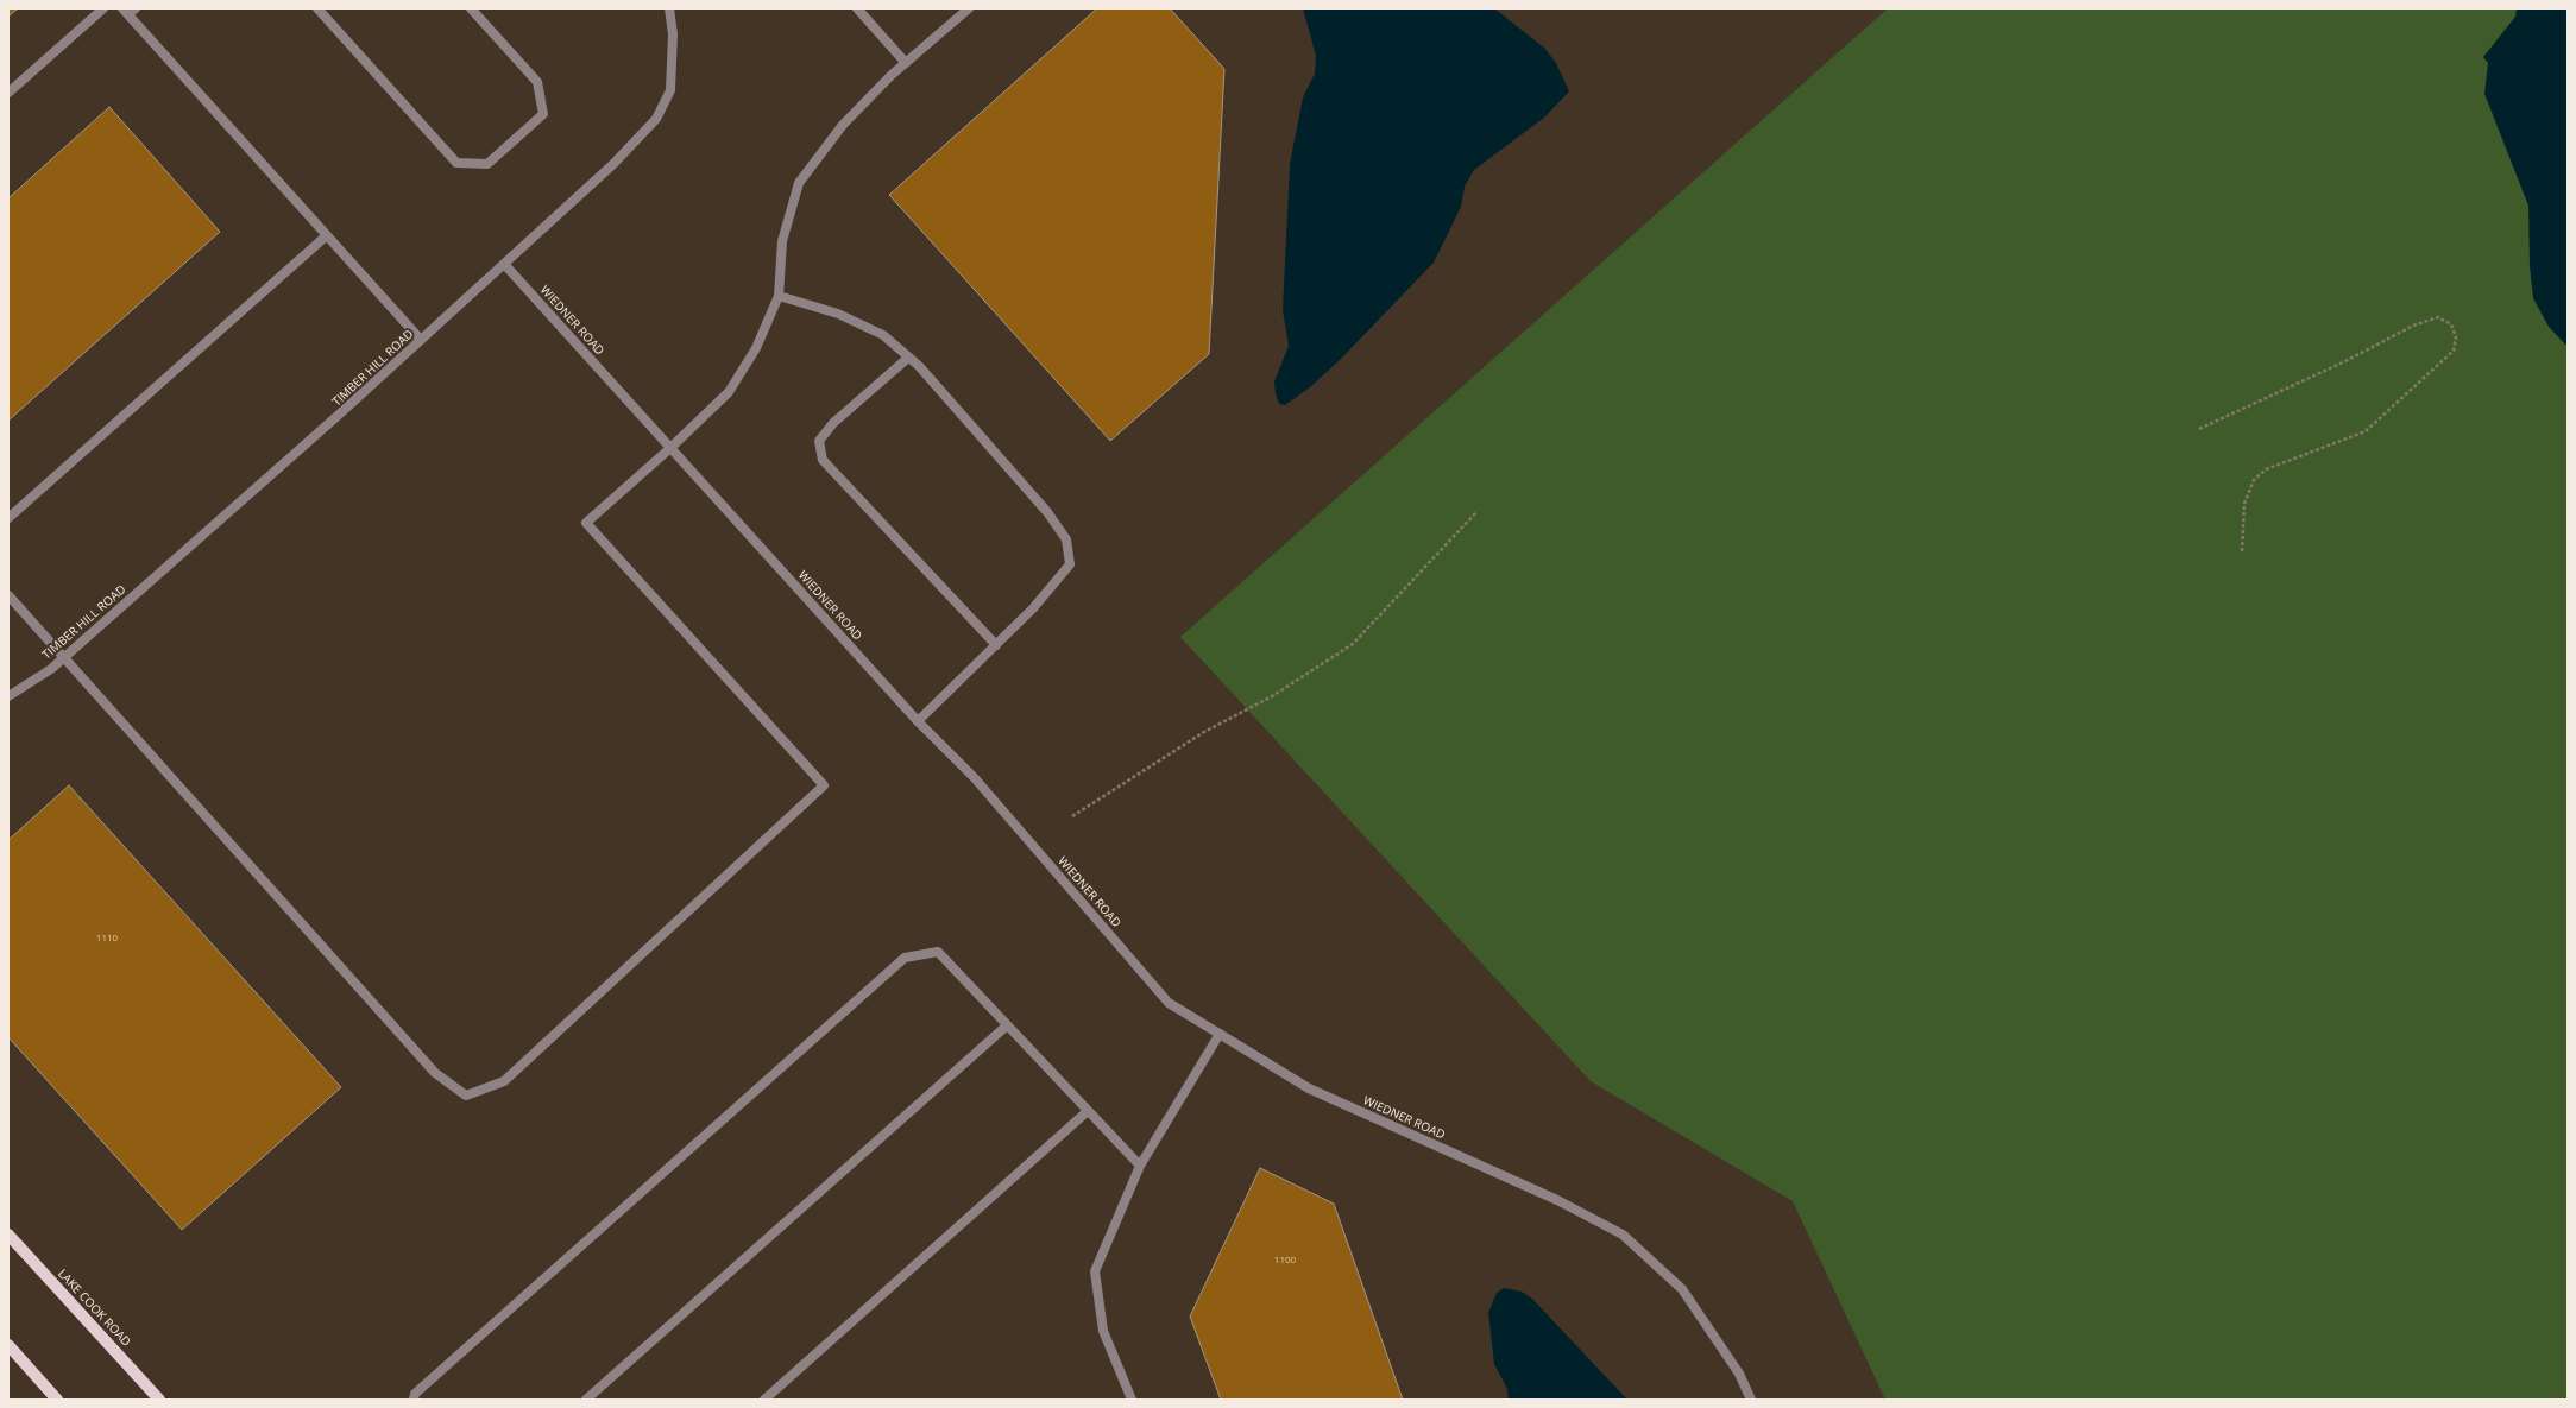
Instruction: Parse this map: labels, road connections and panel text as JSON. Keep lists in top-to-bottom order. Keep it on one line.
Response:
{"streets":{"main road":["LAKE COOK ROAD"],"street":["WIEDNER ROAD","TIMBER HILL ROAD"]},"crossings":[["WIEDNER ROAD","TIMBER HILL ROAD"]],"house_numbers":["1110","1100"]}
